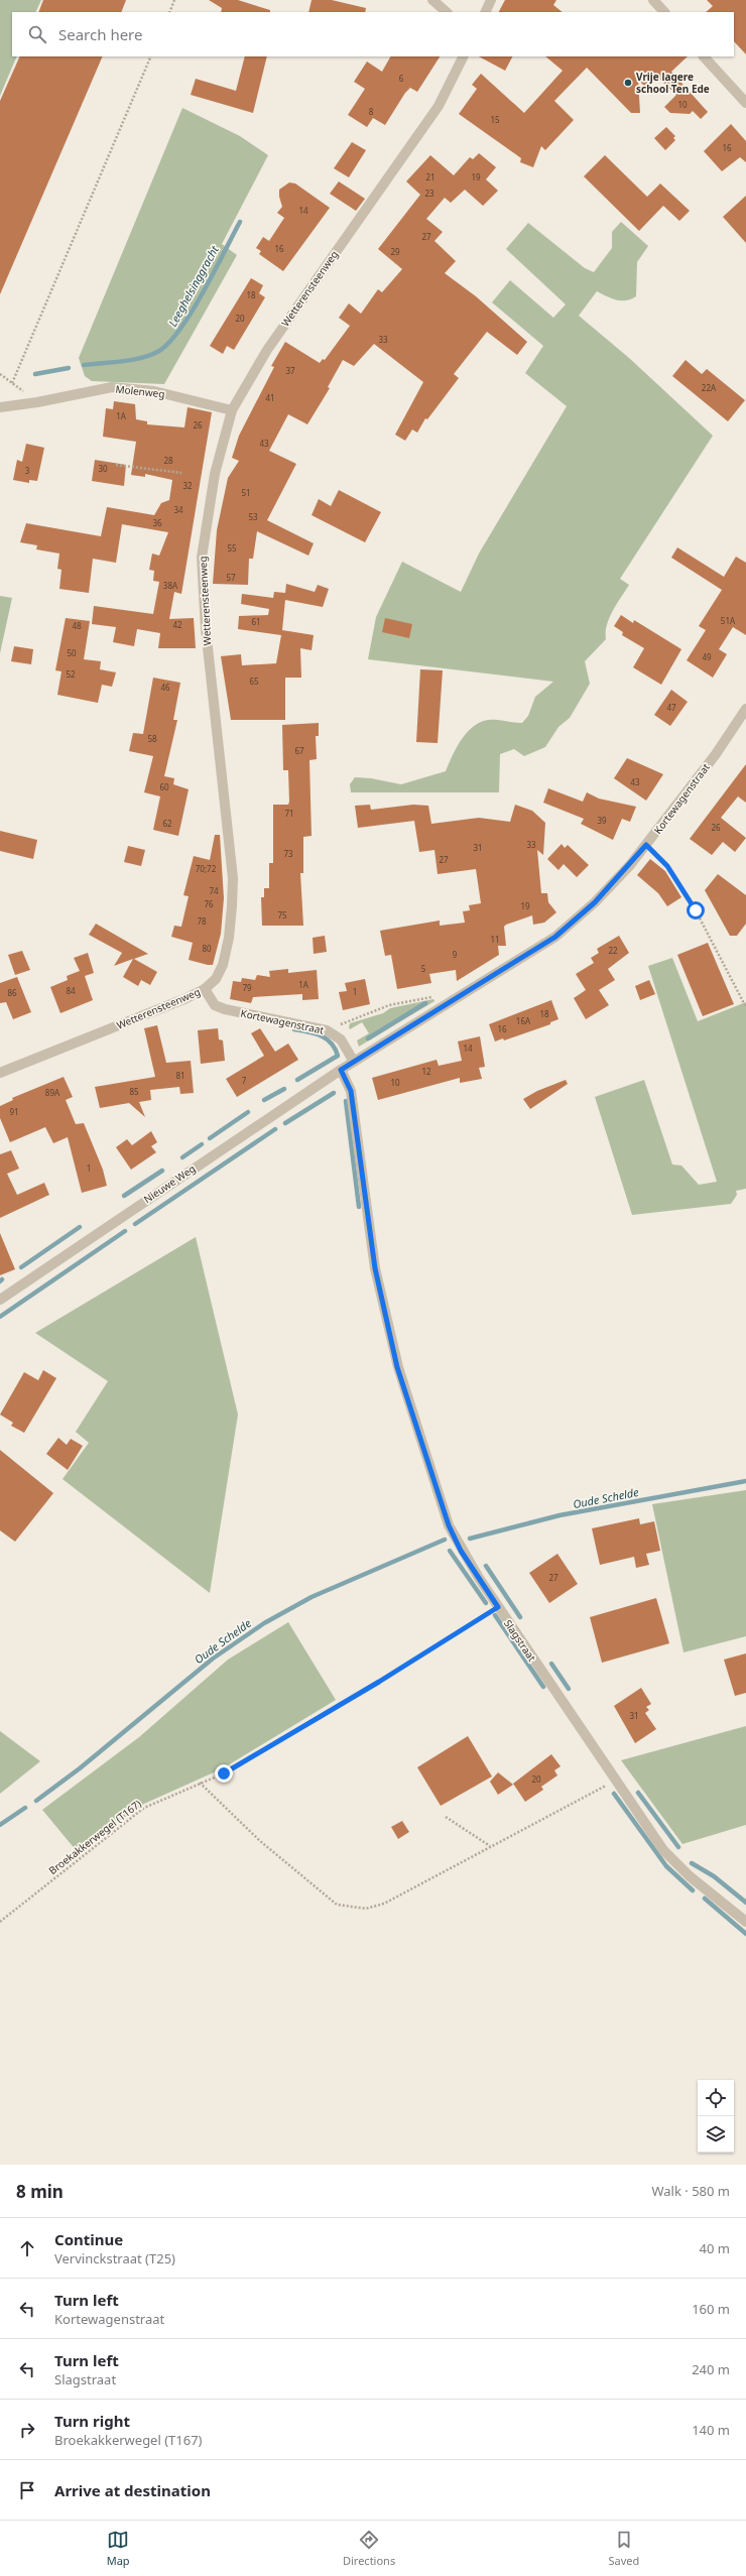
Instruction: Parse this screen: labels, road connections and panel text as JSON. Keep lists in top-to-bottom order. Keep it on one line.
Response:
{"streets":{"street":["Wetterensteenweg","Molenweg","Kortewagenstraat","Nieuwe Weg","Slagstraat"],"path":["Broekakkerwegel (T167)"]},"crossings":[["Wetterensteenweg","Molenweg"],["Wetterensteenweg","Kortewagenstraat"],["Kortewagenstraat","Nieuwe Weg"],["Kortewagenstraat","Slagstraat"],["Nieuwe Weg","Slagstraat"],["Slagstraat","Broekakkerwegel (T167)"]],"water":["Leeghelsinggracht","Oude Schelde"],"places":["Vrije lagere school Ten Ede"],"house_numbers":["6","10","8","15","16","21","19","23","14","27","16","29","18","20","33","37","22A","41","1A","26","43","28","30","3","32","51","34","53","36","55","57","38A","51A","61","42","48","50","49","52","65","46","47","58","67","43","60","71","39","62","26","33","31","73","27","70;72","74","76","19","75","78","11","80","22","9","5","1A","79","84","1","86","18","16A","16","14","12","81","7","10","85","89A","91","1","27","31","20"],"page":{"search":"Search here","heading":["8 min","Walk · 580 m"],"list":[["Continue","Vervinckstraat (T25)","40 m"],["Turn left","Kortewagenstraat","160 m"],["Turn left","Slagstraat","240 m"],["Turn right","Broekakkerwegel (T167)","140 m"],"Arrive at destination"],"nav":["Map","Directions","Saved"]}}
